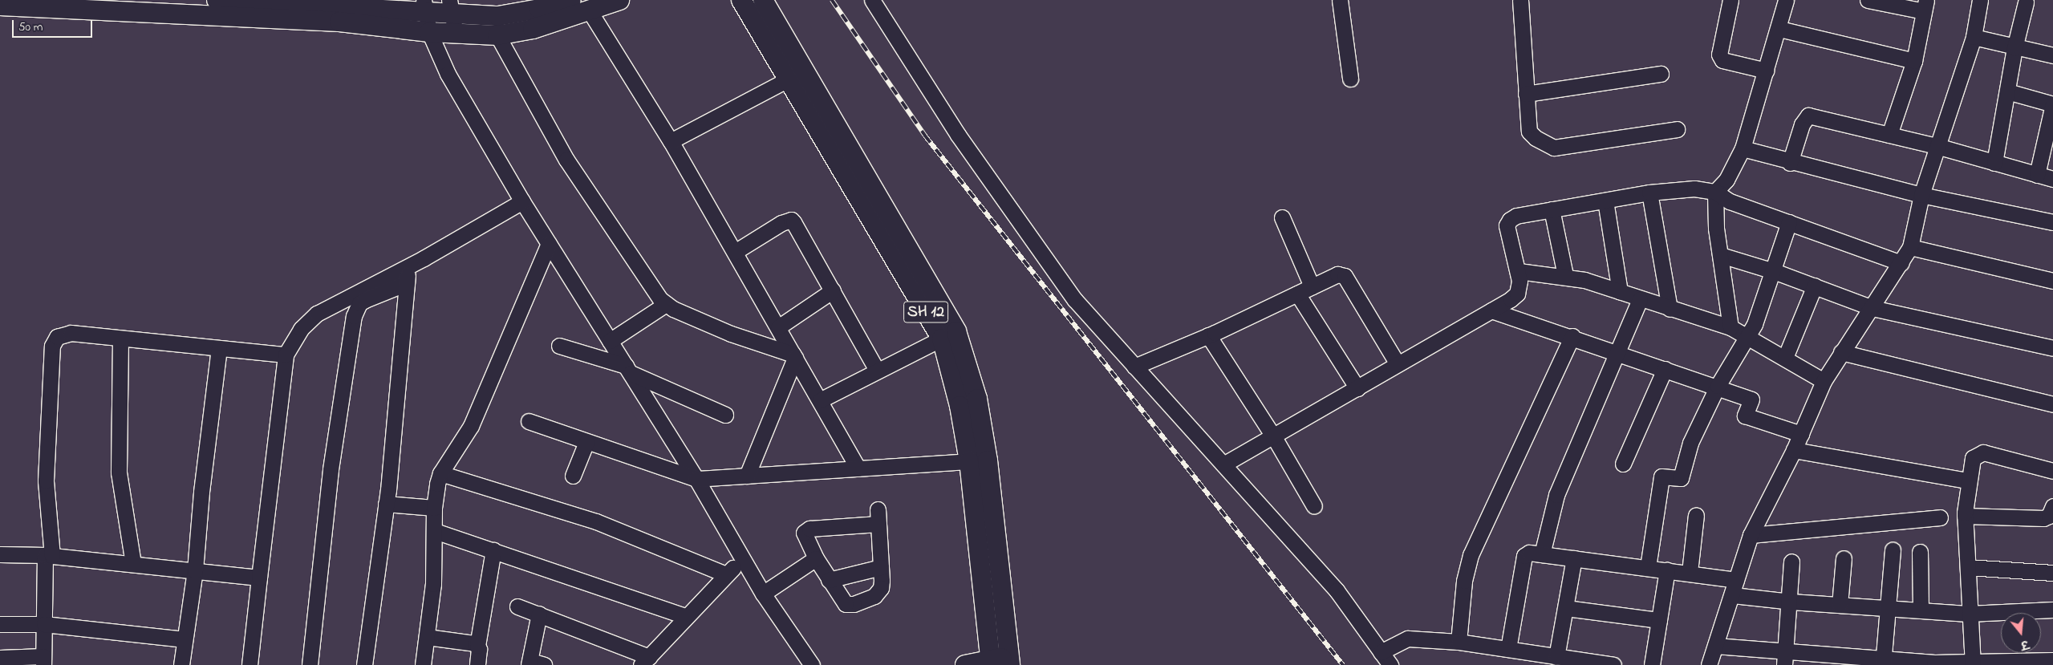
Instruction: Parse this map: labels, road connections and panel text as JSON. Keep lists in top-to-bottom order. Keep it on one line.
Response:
{"streets":{"main road":["SH 12"]},"scale_bar":"50 m","north":"bottom"}
